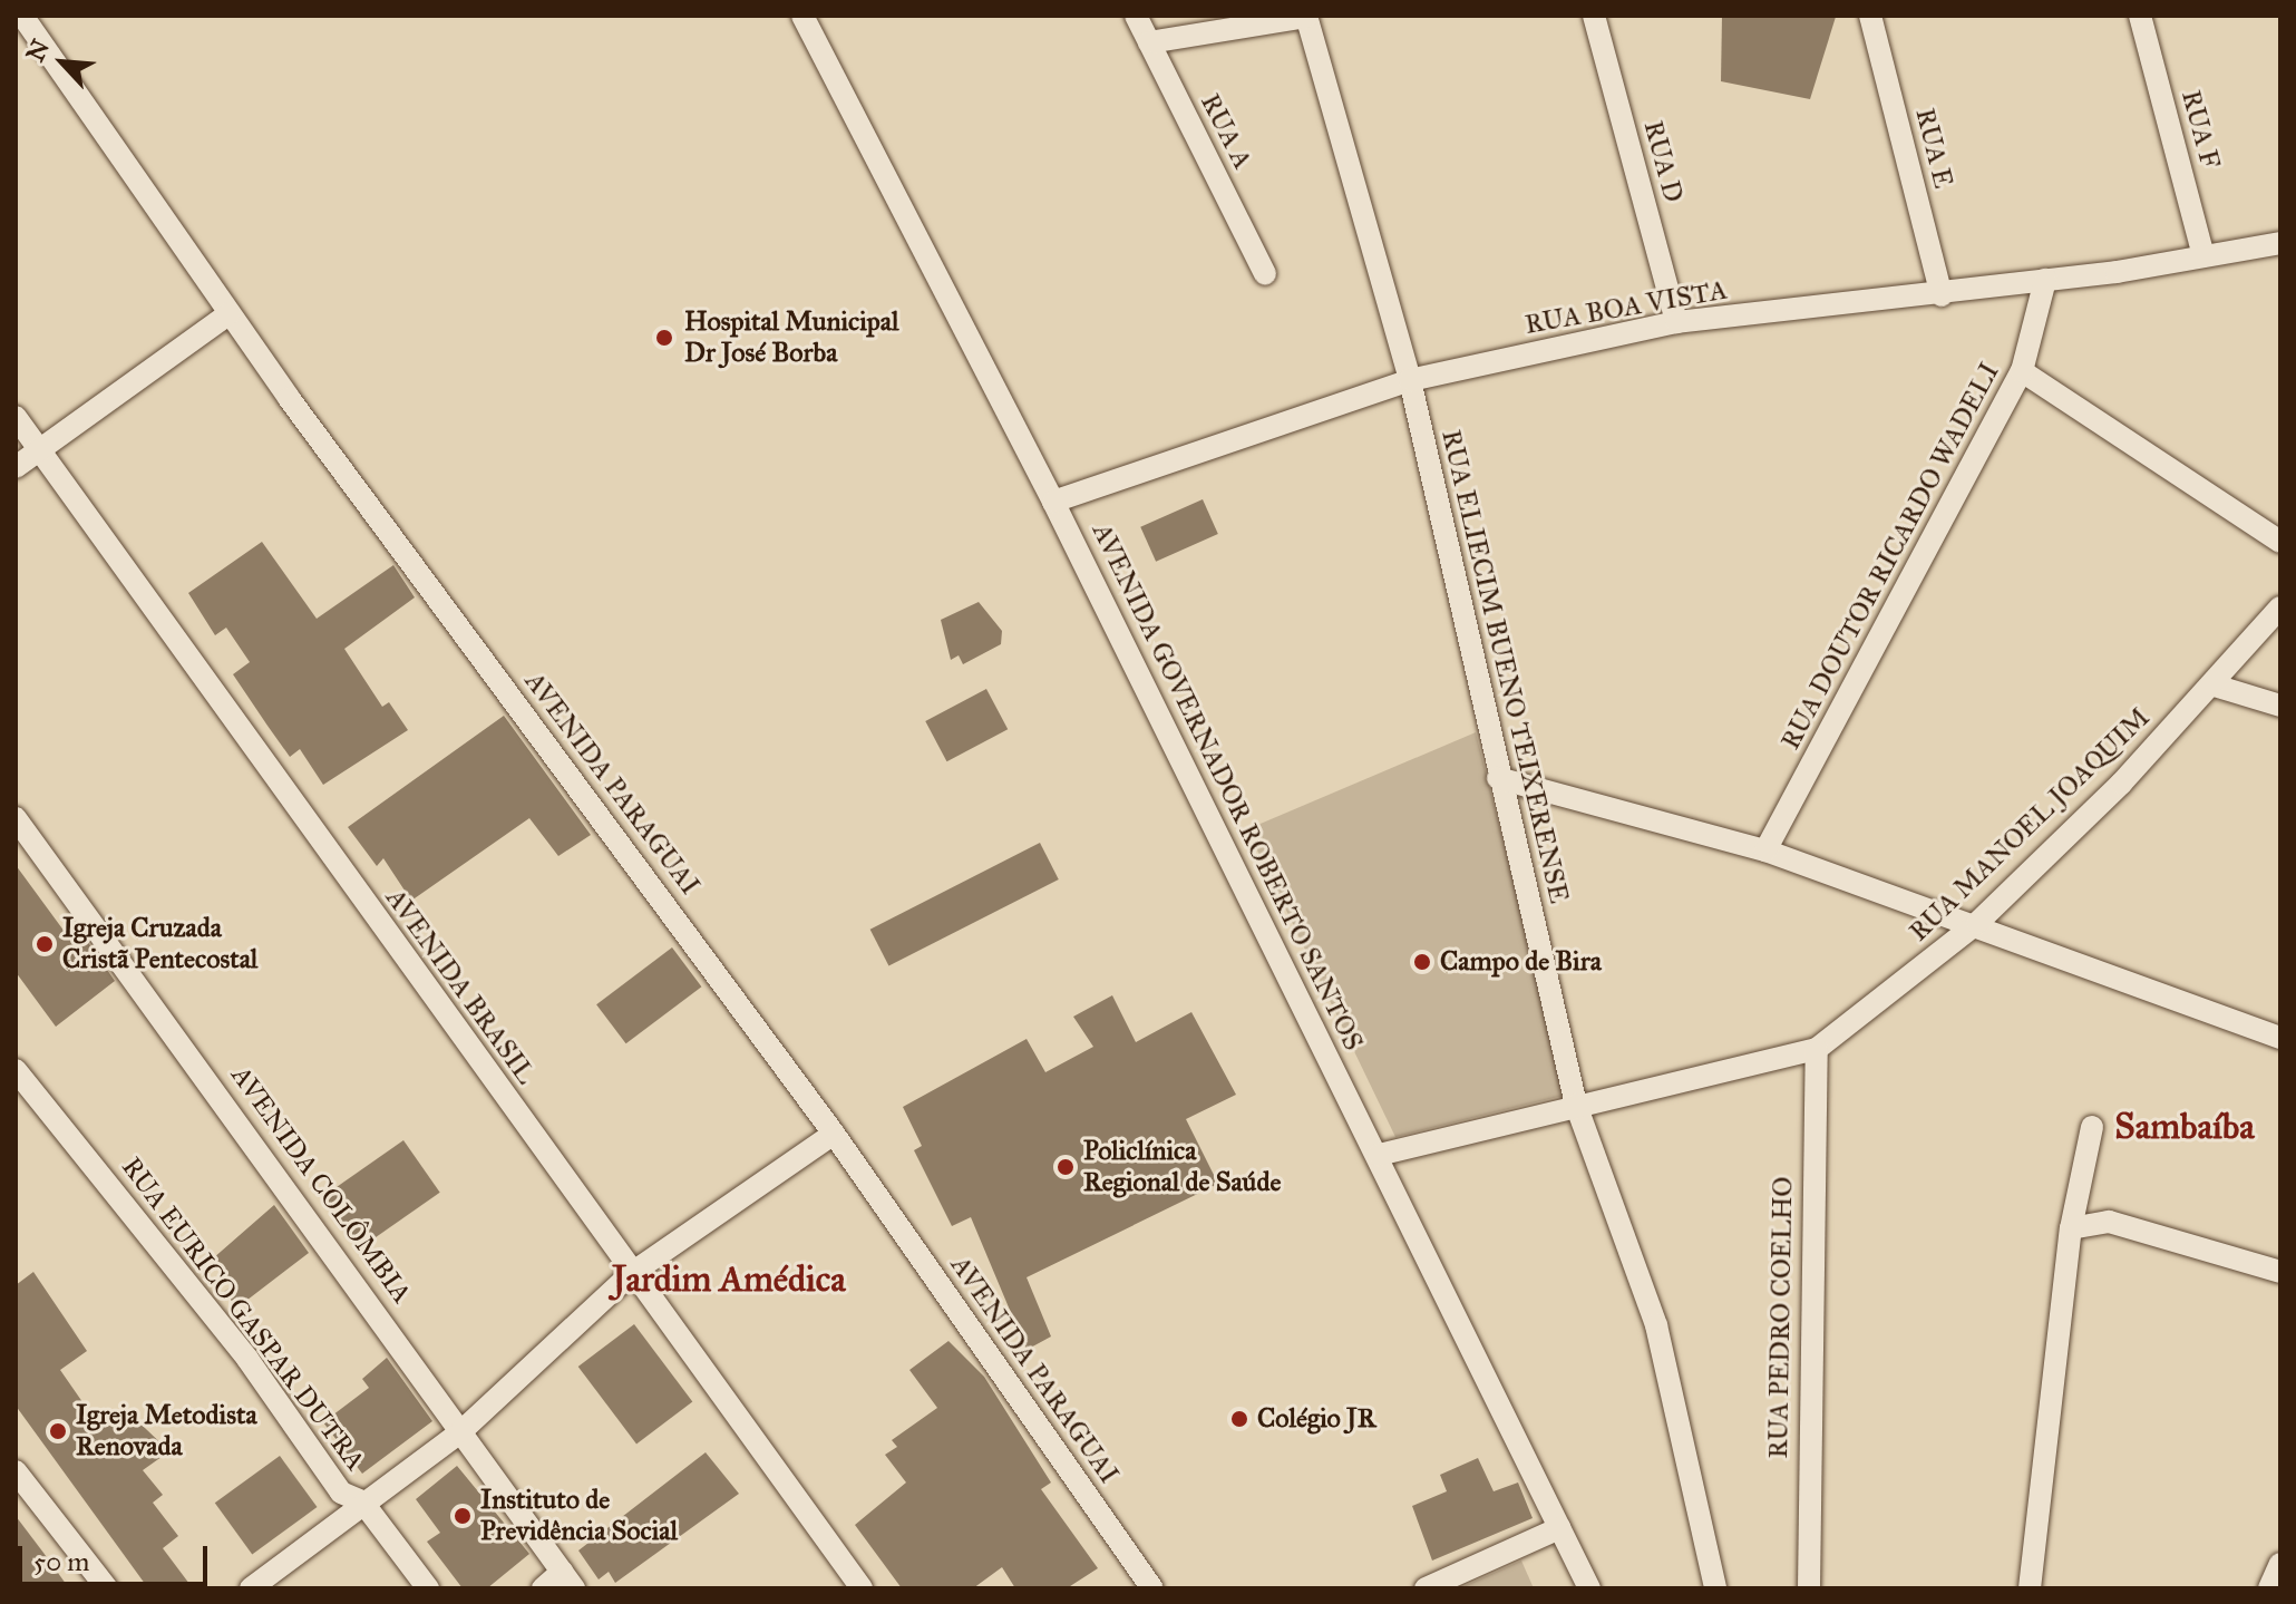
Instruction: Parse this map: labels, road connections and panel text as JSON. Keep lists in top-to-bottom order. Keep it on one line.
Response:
{"streets":{"street":["RUA F","RUA A","RUA E","RUA D","RUA BOA VISTA","RUA DOUTOR RICARDO WADELI","RUA ELIECIM BUENO TEIXERENSE","AVENIDA PARAGUAI","AVENIDA GOVERNADOR ROBERTO SANTOS","RUA MANOEL JOAQUIM","AVENIDA BRASIL","AVENIDA COLÔMBIA","RUA EURICO GASPAR DUTRA","RUA PEDRO COELHO"]},"crossings":[["RUA F","RUA BOA VISTA"],["RUA E","RUA BOA VISTA"],["RUA D","RUA BOA VISTA"],["RUA BOA VISTA","RUA DOUTOR RICARDO WADELI"],["RUA BOA VISTA","RUA ELIECIM BUENO TEIXERENSE"],["RUA BOA VISTA","AVENIDA GOVERNADOR ROBERTO SANTOS"],["RUA ELIECIM BUENO TEIXERENSE","RUA MANOEL JOAQUIM"],["AVENIDA GOVERNADOR ROBERTO SANTOS","RUA MANOEL JOAQUIM"],["RUA MANOEL JOAQUIM","RUA PEDRO COELHO"]],"districts":["Sambaíba","Jardim Amédica"],"places":["Hospital Municipal Dr José Borba","Igreja Cruzada Cristã Pentecostal","Campo de Bira","Policlínica Regional de Saúde","Colégio JR","Igreja Metodista Renovada","Instituto de Previdência Social"],"scale_bar":"50 m","north":"top left"}
